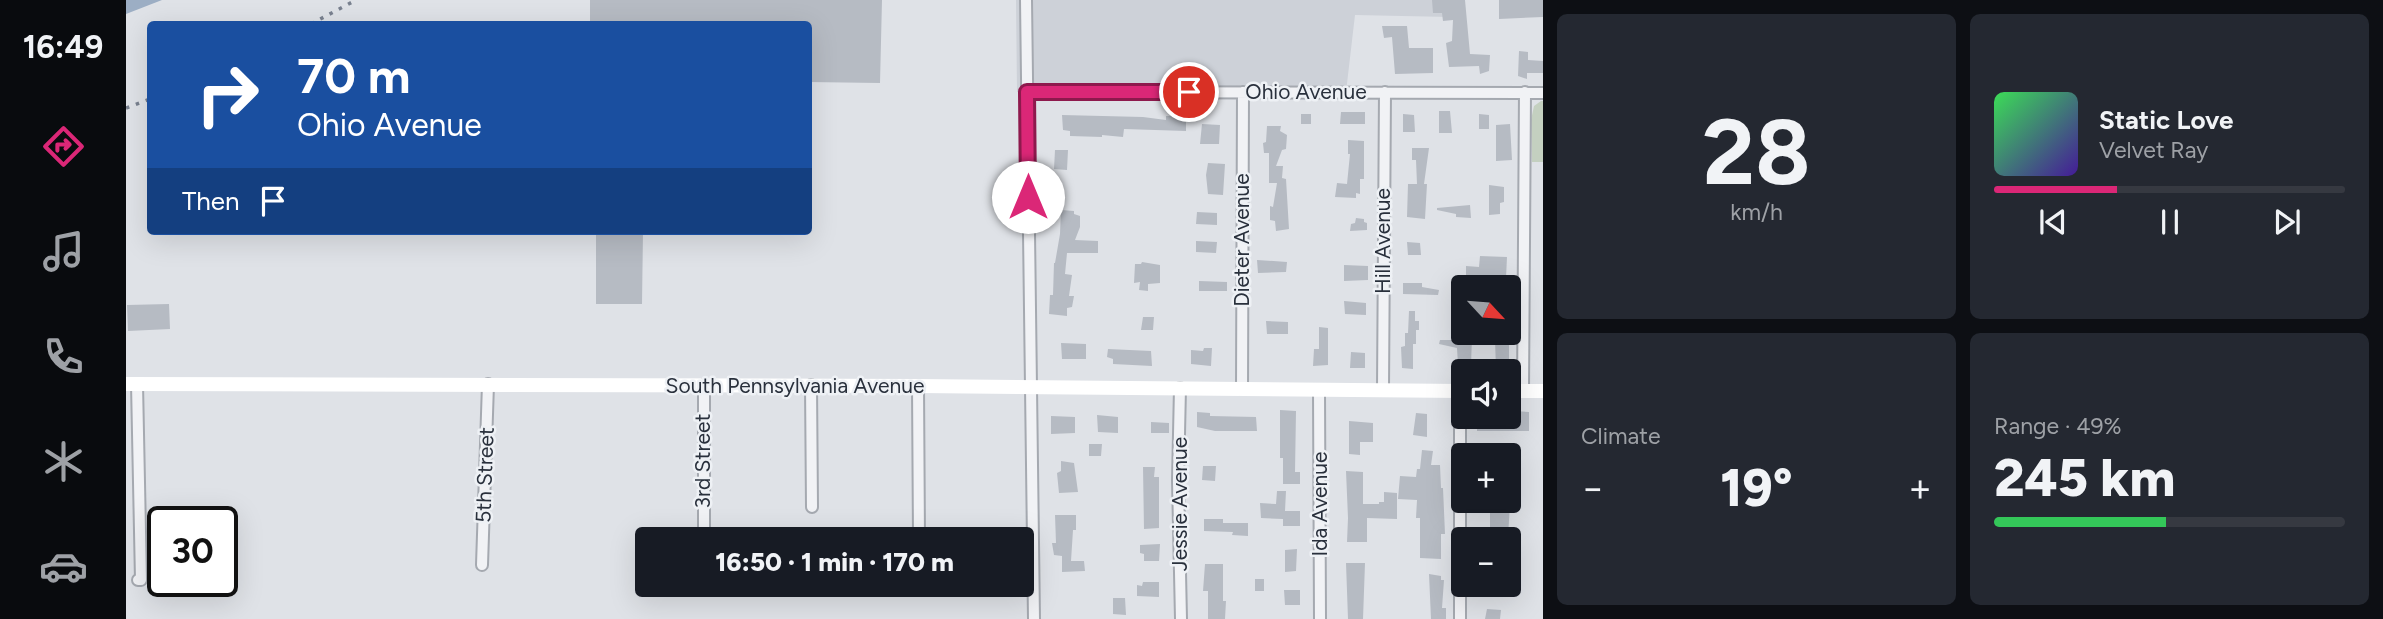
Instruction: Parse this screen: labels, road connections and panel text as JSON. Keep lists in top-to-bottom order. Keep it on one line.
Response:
{"streets":{"main road":["South Pennsylvania Avenue"],"street":["Ohio Avenue","Dieter Avenue","Hill Avenue","3rd Street","5th Street","Jessie Avenue","Ida Avenue"]},"crossings":[["Ohio Avenue","Dieter Avenue"],["Ohio Avenue","Hill Avenue"],["Dieter Avenue","South Pennsylvania Avenue"],["Hill Avenue","South Pennsylvania Avenue"],["South Pennsylvania Avenue","3rd Street"],["South Pennsylvania Avenue","5th Street"],["South Pennsylvania Avenue","Jessie Avenue"],["South Pennsylvania Avenue","Ida Avenue"]],"north":"bottom right","page":{"tabs":"16:49","tile":[["28","km/h"],"Climate",["Range · 49%","245 km"]],"turn":["70 m","Ohio Avenue"],"song":["Static Love","Velvet Ray"],"then":"Then","map_buttons":["+","−"],"heat":["−","19°","+"],"limit":"30","trip":"16:50 · 1 min · 170 m"}}
